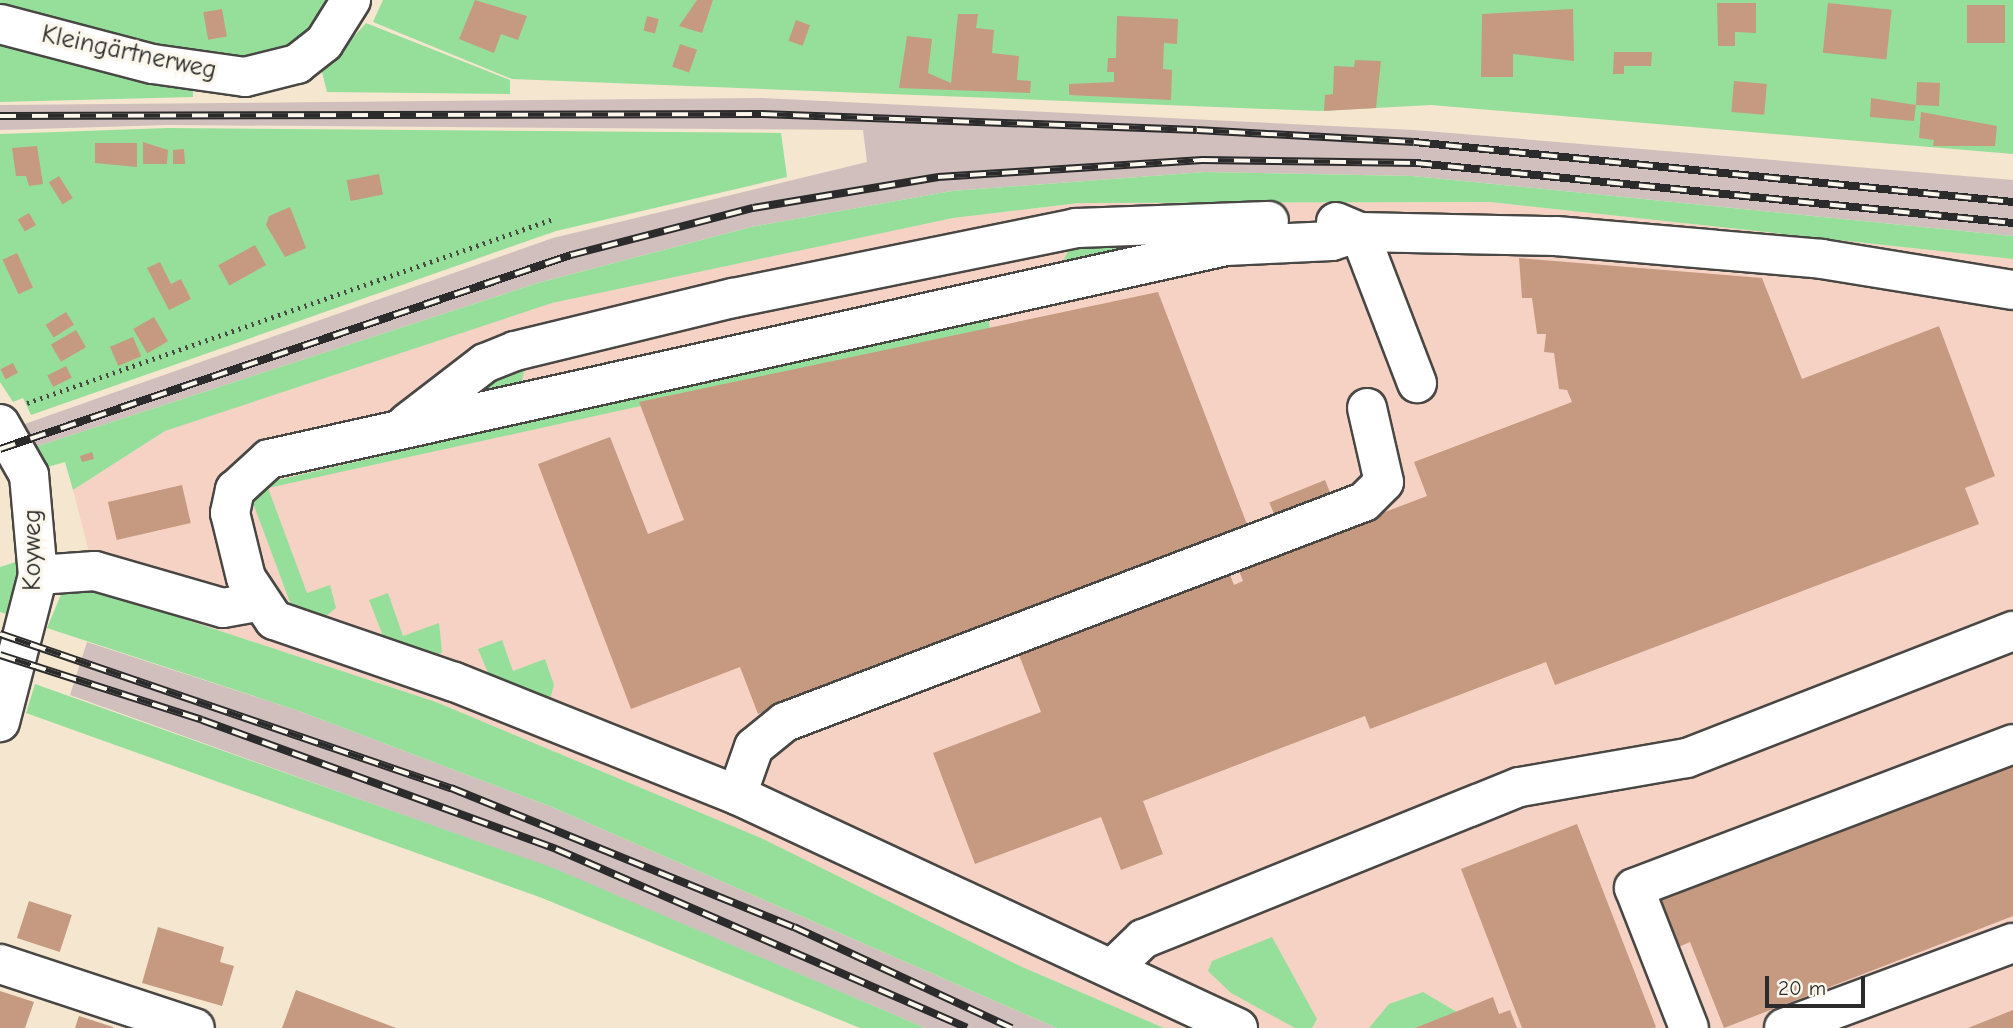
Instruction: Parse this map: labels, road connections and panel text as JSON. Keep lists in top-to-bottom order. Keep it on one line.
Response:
{"streets":{"street":["Kleingärtnerweg","Koyweg"]},"scale_bar":"20 m"}
